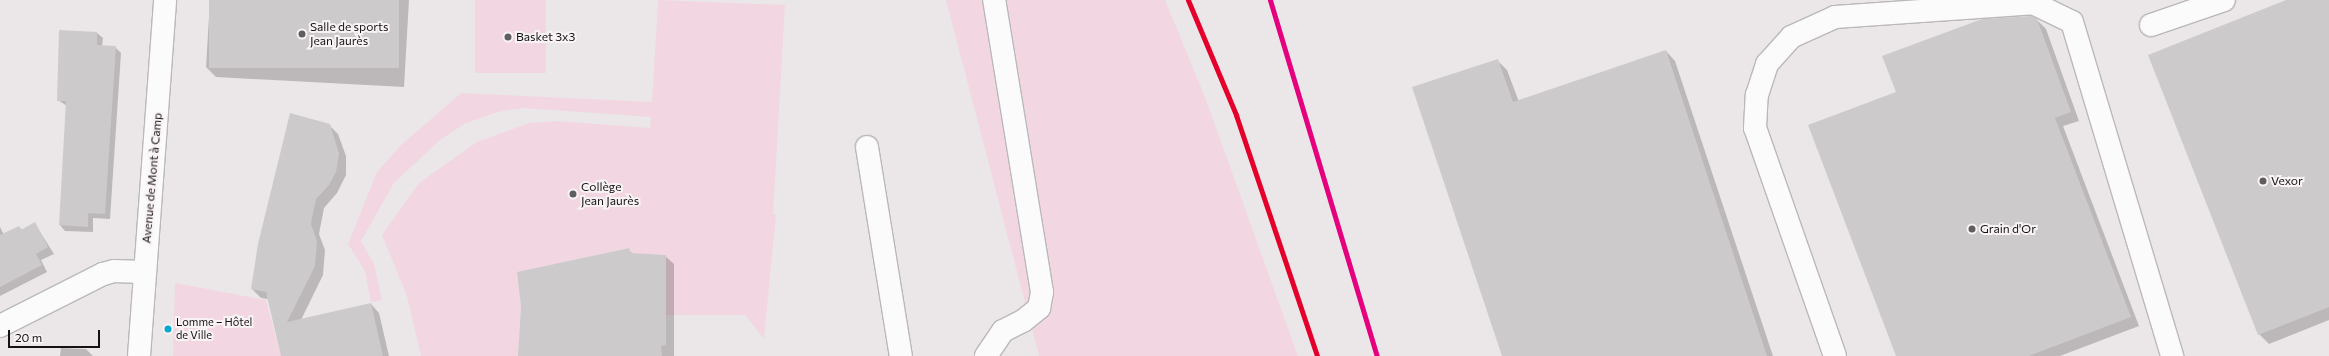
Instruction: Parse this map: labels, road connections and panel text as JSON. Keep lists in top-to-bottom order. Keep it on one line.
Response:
{"streets":{"street":["Avenue de Mont à Camp"]},"places":["Salle de sports Jean Jaurès","Basket 3x3","Vexor","Collège Jean Jaurès","Grain d'Or","Lomme – Hôtel de Ville"],"scale_bar":"20 m"}
